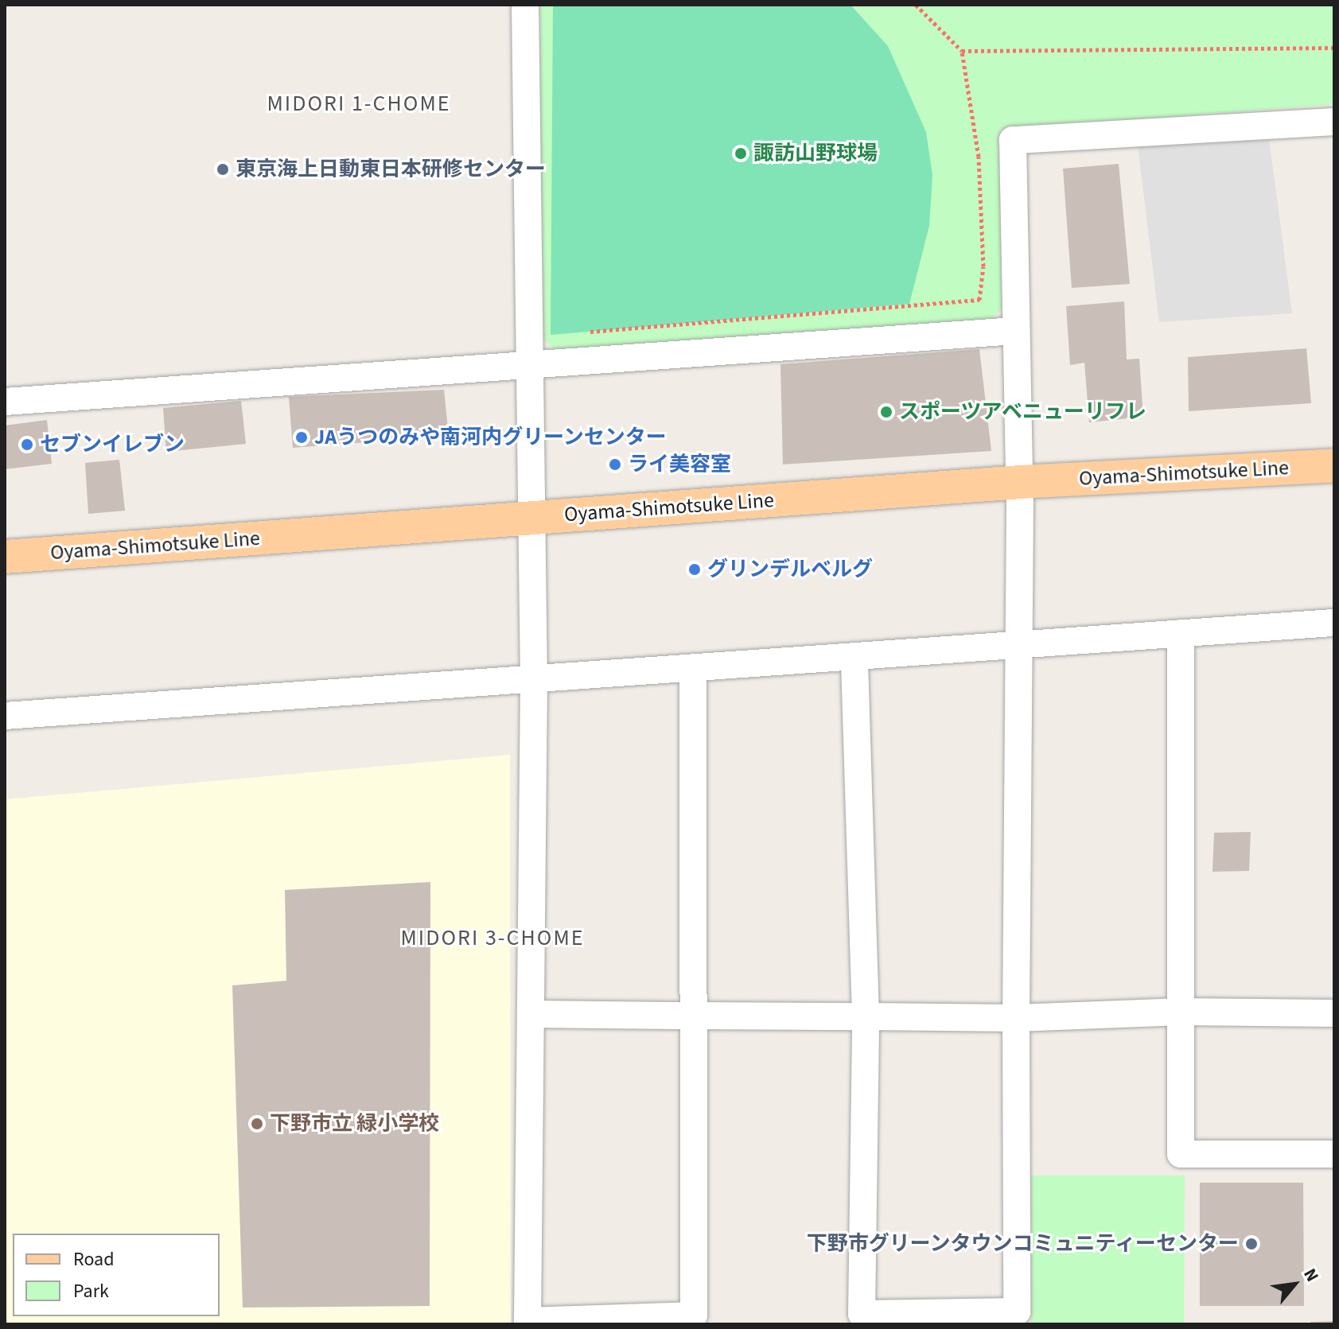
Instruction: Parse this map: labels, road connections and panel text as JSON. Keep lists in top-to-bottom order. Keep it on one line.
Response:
{"streets":{"main road":["Oyama-Shimotsuke Line"]},"districts":["MIDORI 1-CHOME","MIDORI 3-CHOME"],"places":["諏訪山野球場","東京海上日動東日本研修センター","スポーツアベニューリフレ","JAうつのみや南河内グリーンセンター","セブンイレブン","ライ美容室","グリンデルベルグ","下野市立 緑小学校","下野市グリーンタウンコミュニティーセンター"],"legend":["Road","Park"],"north":"top right"}
